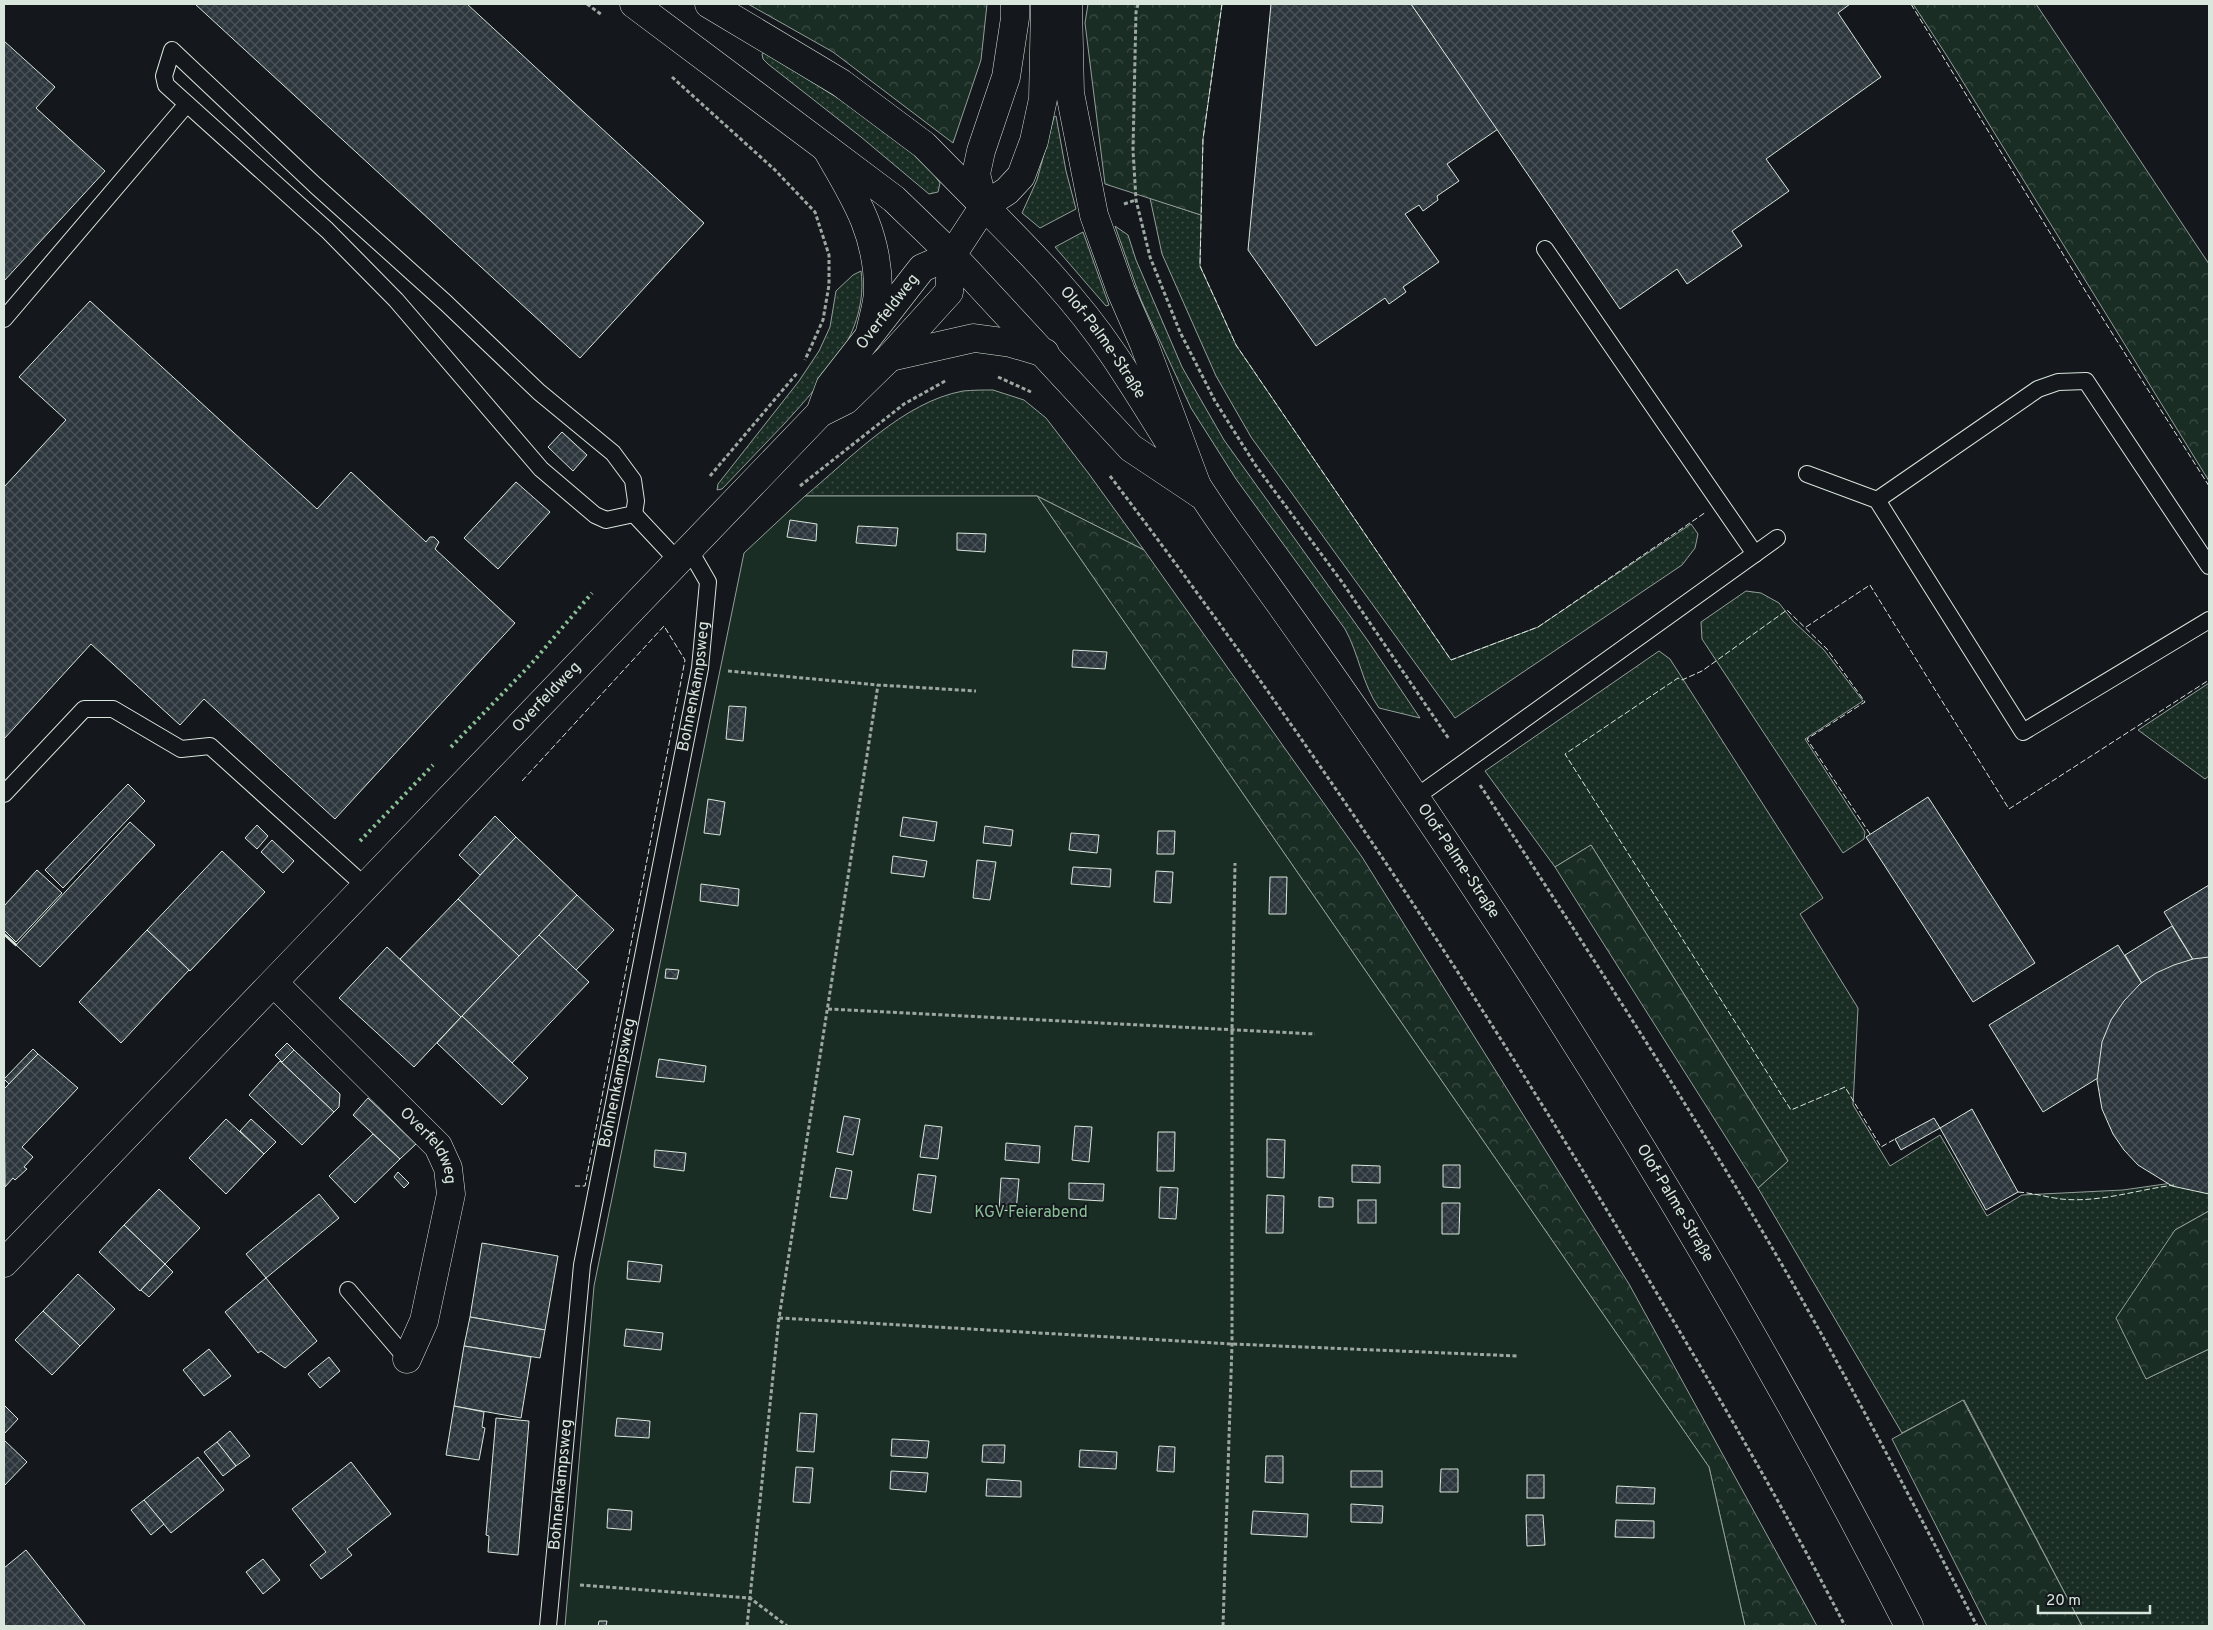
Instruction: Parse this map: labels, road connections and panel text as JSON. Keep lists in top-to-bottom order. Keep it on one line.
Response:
{"streets":{"main road":["Overfeldweg","Olof-Palme-Straße"],"lane":["Bohnenkampsweg"]},"crossings":[["Overfeldweg","Olof-Palme-Straße"],["Overfeldweg","Bohnenkampsweg"]],"parks":["KGV Feierabend"],"scale_bar":"20 m"}
